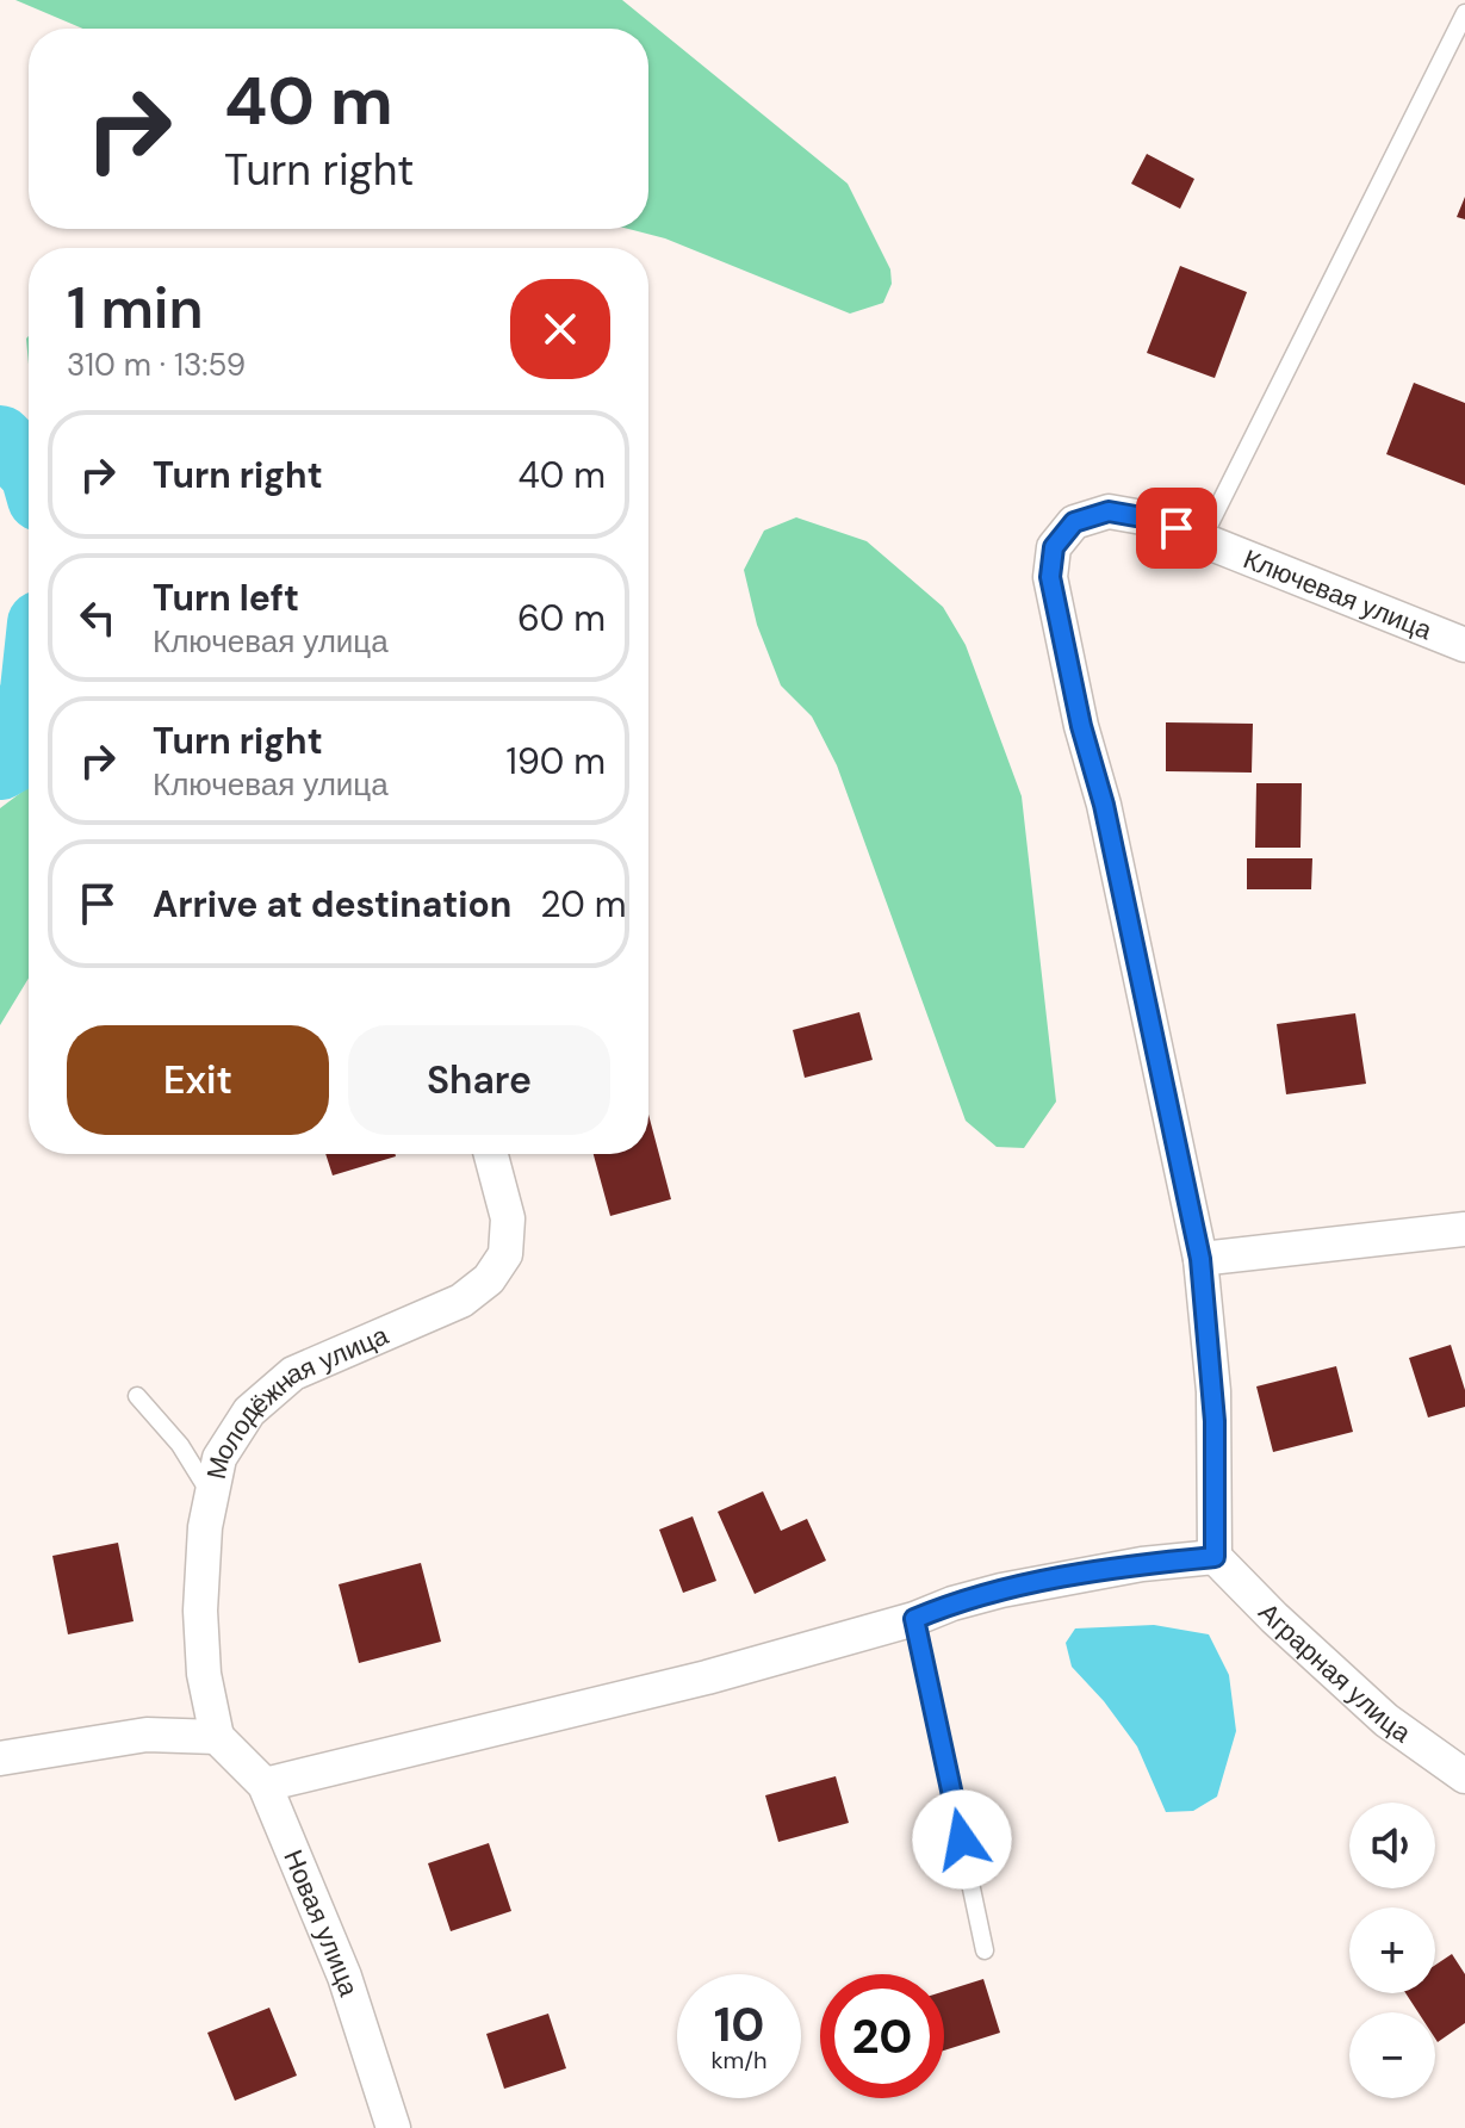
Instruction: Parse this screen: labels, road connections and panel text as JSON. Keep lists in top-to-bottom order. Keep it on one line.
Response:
{"streets":{"street":["Ключевая улица","Молодёжная улица","Аграрная улица","Новая улица"]},"crossings":[["Ключевая улица","Аграрная улица"],["Молодёжная улица","Новая улица"]],"page":{"turn":["40 m","Turn right"],"heading":["1 min","310 m · 13:59"],"list":[{"name":"Turn right","value":"40 m"},{"name":"Turn left","note":"Ключевая улица","value":"60 m"},{"name":"Turn right","note":"Ключевая улица","value":"190 m"},{"name":"Arrive at destination","value":"20 m"}],"buttons":["Exit","Share"],"map_buttons":["+","−"],"speed":"10 km/h","limit":"20"}}
